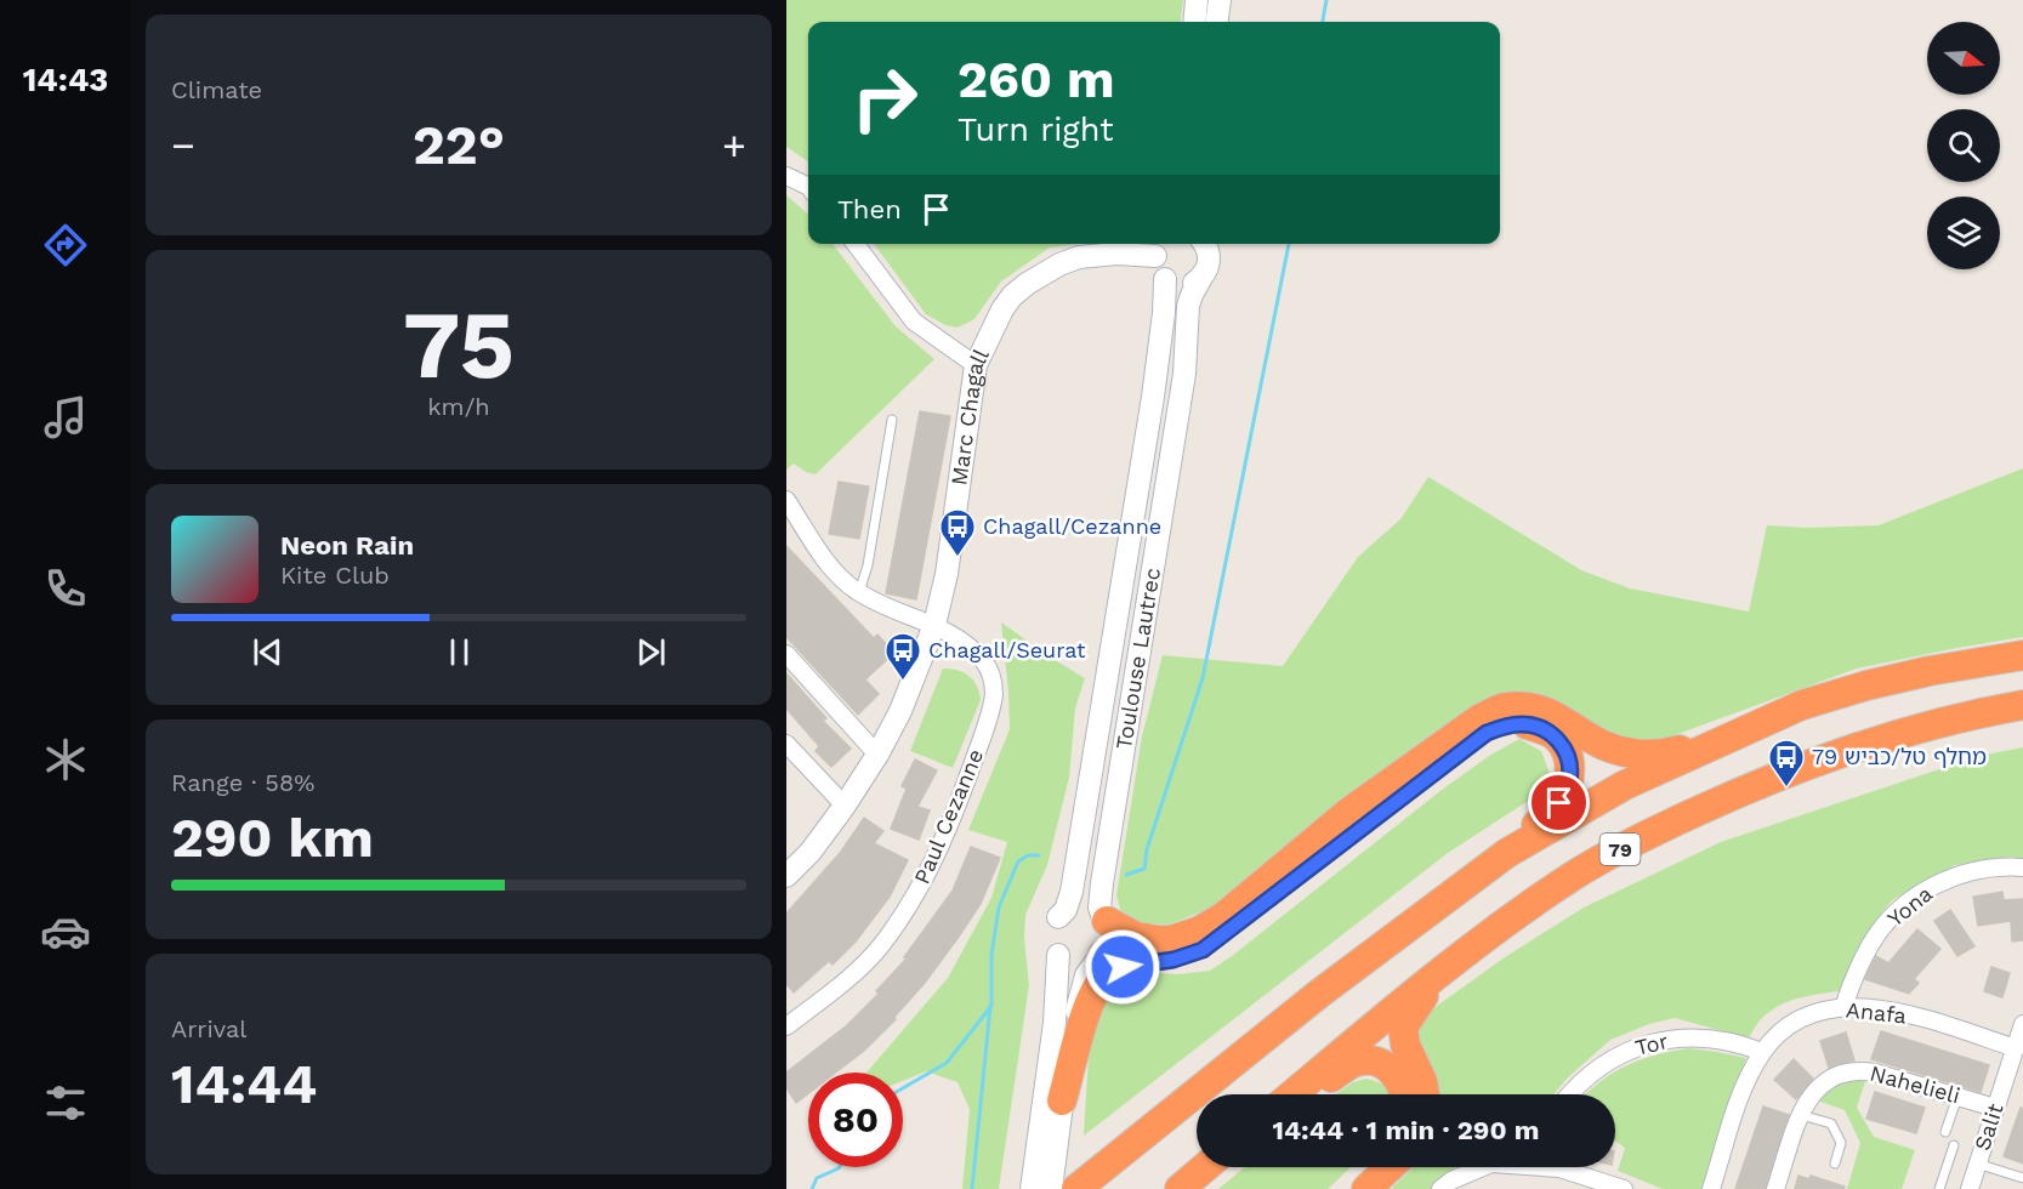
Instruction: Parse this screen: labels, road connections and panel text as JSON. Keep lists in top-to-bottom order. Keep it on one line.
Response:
{"streets":{"highway":["79"],"main road":["Marc Chagall","Toulouse Lautrec"],"street":["Paul Cezanne","Yona","Anafa","Tor","Nahelieli","Salit"]},"crossings":[["Marc Chagall","Paul Cezanne"],["Yona","Anafa"],["Anafa","Tor"],["Anafa","Salit"],["Nahelieli","Salit"]],"places":{"bus stop":["Chagall/Cezanne","Chagall/Seurat","מחלף טל/כביש 79"]},"north":"right","page":{"tabs":"14:43","tile":["Climate",["75","km/h"],["Range · 58%","290 km"],["Arrival","14:44"]],"turn":["260 m","Turn right"],"heat":["−","22°","+"],"then":"Then","song":["Neon Rain","Kite Club"],"limit":"80","trip":"14:44 · 1 min · 290 m"}}
